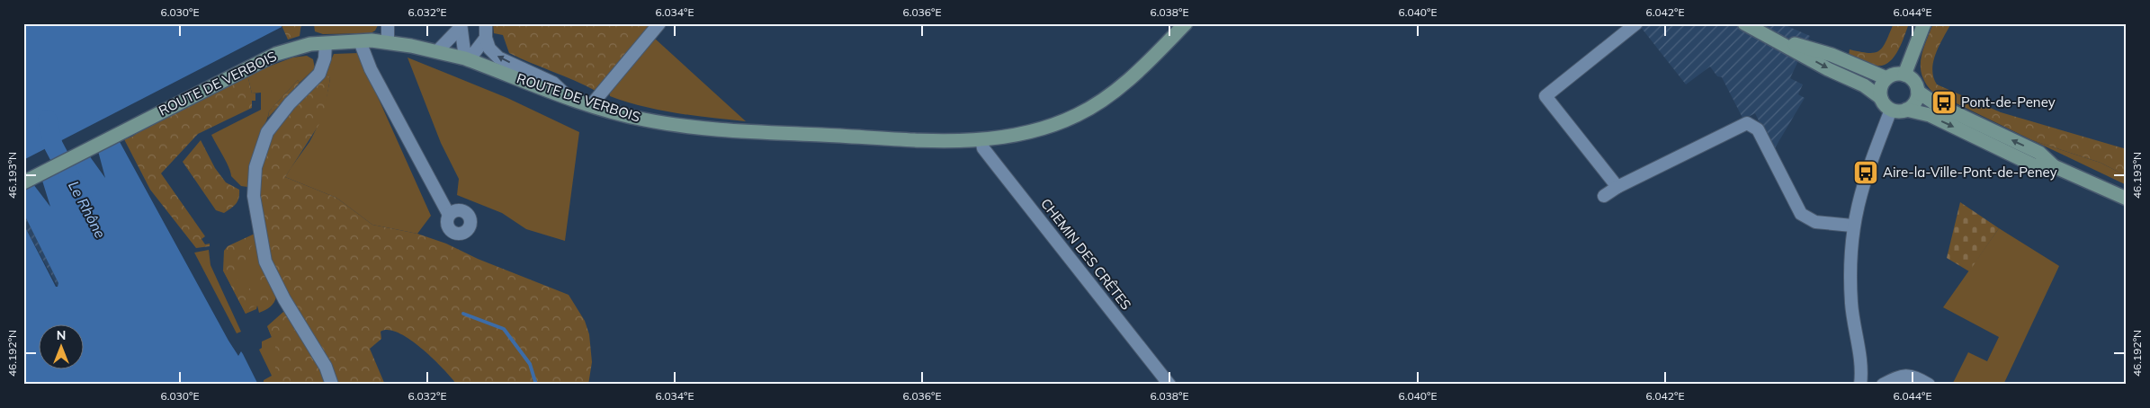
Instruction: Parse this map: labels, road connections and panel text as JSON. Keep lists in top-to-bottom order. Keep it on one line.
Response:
{"streets":{"street":["ROUTE DE VERBOIS","CHEMIN DES CRÊTES"]},"crossings":[["ROUTE DE VERBOIS","CHEMIN DES CRÊTES"]],"water":["Le Rhône"],"places":{"bus stop":["Pont-de-Peney","Aire-la-Ville-Pont-de-Peney"]},"north":"top","coordinates":["6.030°E","6.032°E","6.034°E","6.036°E","6.038°E","6.040°E","6.042°E","6.044°E","46.193°N","46.192°N"]}
